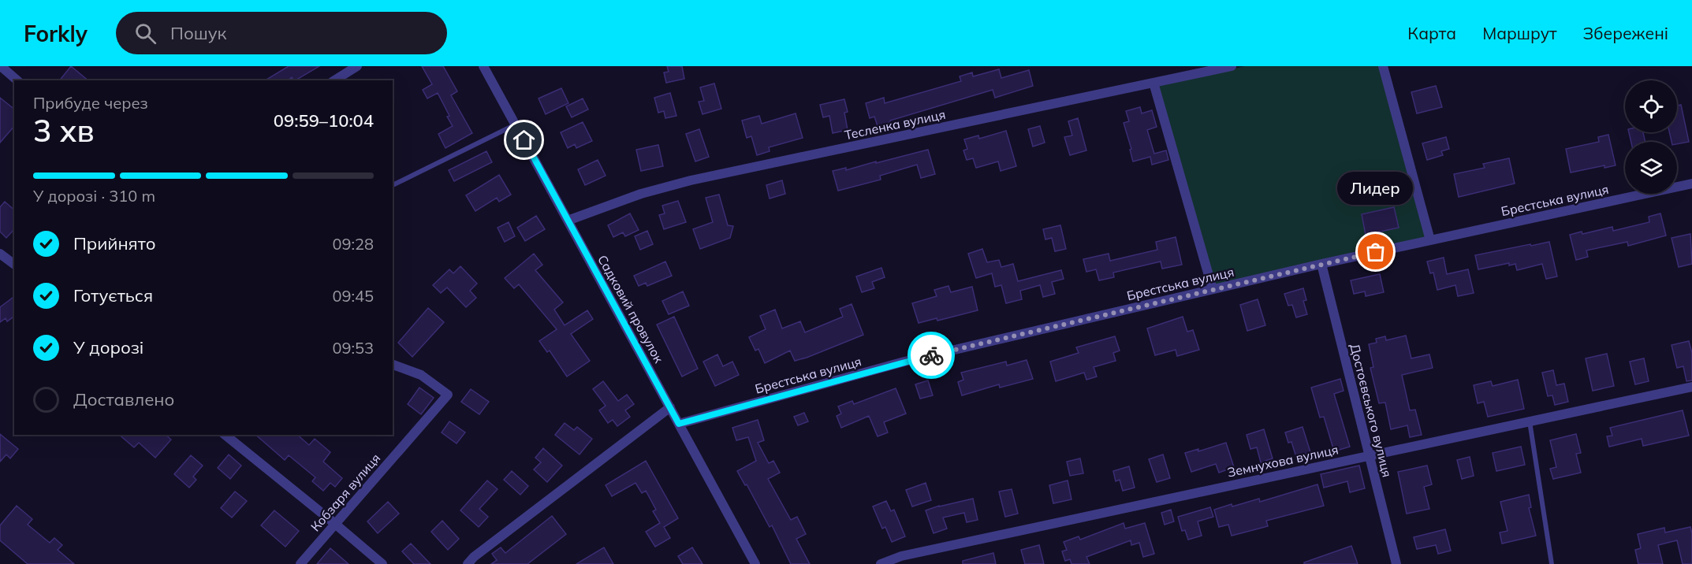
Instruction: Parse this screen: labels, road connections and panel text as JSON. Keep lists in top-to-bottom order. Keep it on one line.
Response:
{"streets":{"street":["Тесленка вулиця","Брестська вулиця","Садковий провулок","Достоєвського вулиця","Земнухова вулиця","Кобзаря вулиця"]},"crossings":[["Тесленка вулиця","Садковий провулок"],["Брестська вулиця","Садковий провулок"],["Брестська вулиця","Достоєвського вулиця"],["Достоєвського вулиця","Земнухова вулиця"]],"places":["Лидер"],"page":{"header":"Forkly","search":"Пошук","nav":["Карта","Маршрут","Збережені"],"heading":["3 хв","Прибуде через","09:59–10:04"],"bar":"У дорозі · 310 m","bubble":"Лидер","list":[["Прийнято","09:28"],["Готується","09:45"],["У дорозі","09:53"],"Доставлено"]}}
